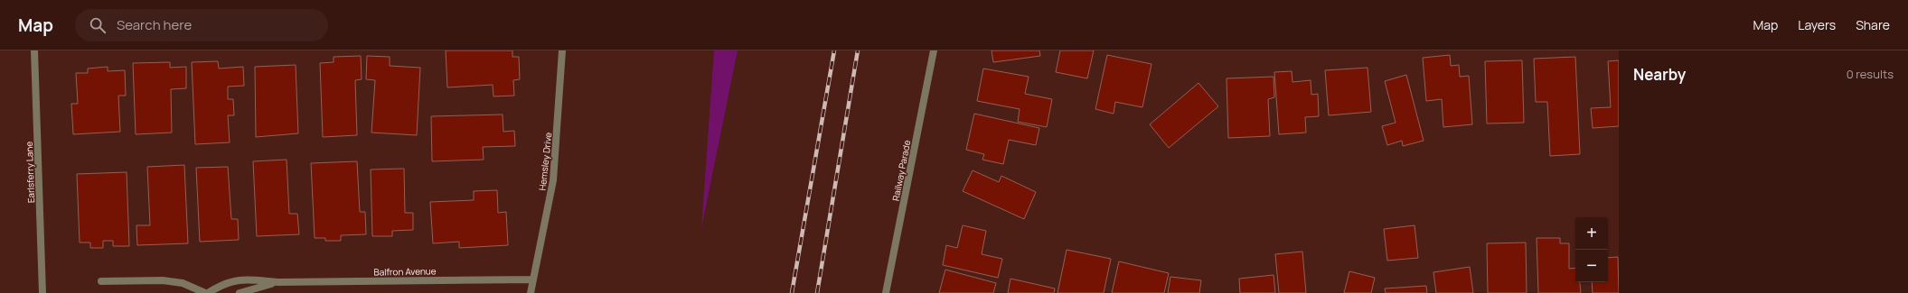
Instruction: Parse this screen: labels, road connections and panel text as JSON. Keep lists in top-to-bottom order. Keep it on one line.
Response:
{"streets":{"street":["Hemsley Drive","Railway Parade","Earlsferry Lane","Balfron Avenue"]},"crossings":[["Hemsley Drive","Balfron Avenue"]],"page":{"header":"Map","search":"Search here","nav":["Map","Layers","Share"],"heading":["Nearby","0 results"],"map_buttons":["+","−"]}}
